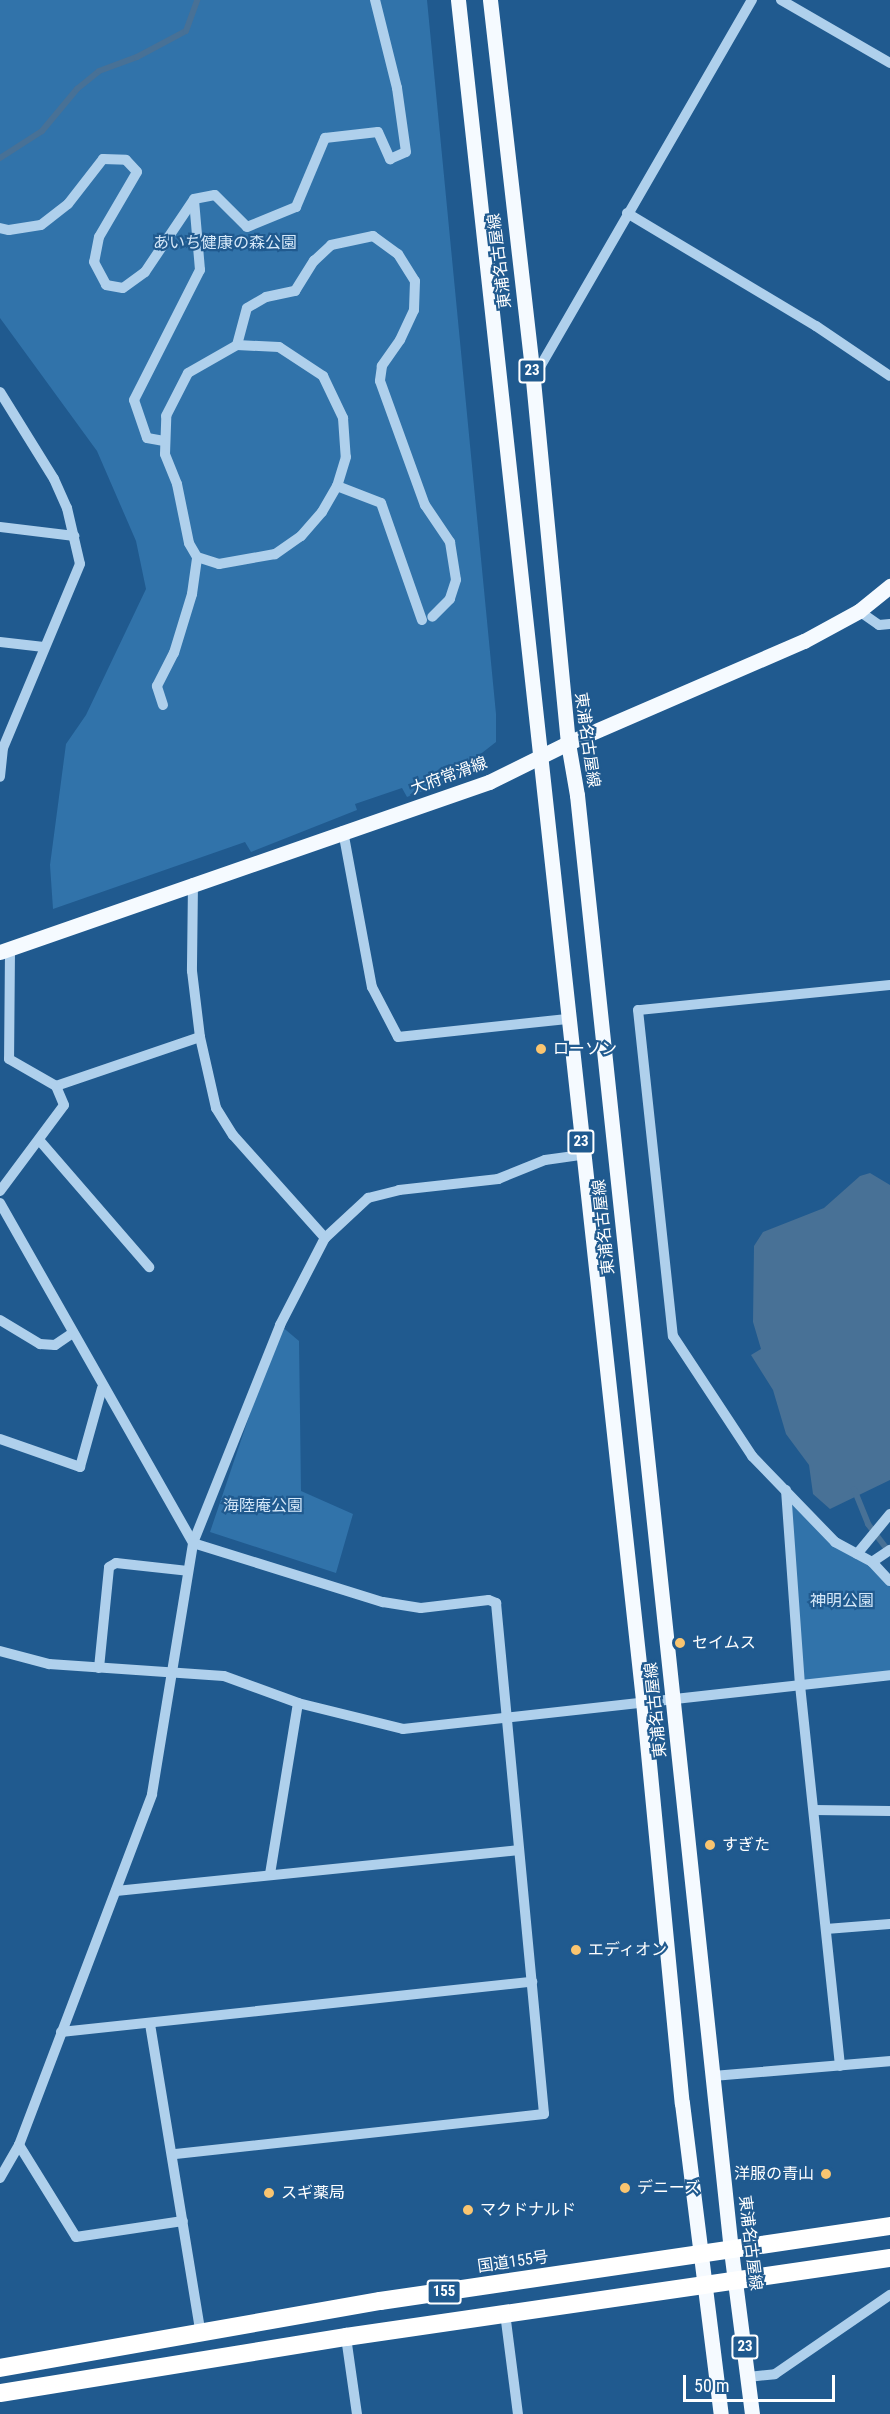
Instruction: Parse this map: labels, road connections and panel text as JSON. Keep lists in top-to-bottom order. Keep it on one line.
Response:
{"streets":{"highway":["国道155号","155"],"main road":["東浦名古屋線","23","大府常滑線"]},"crossings":[["東浦名古屋線","大府常滑線"],["東浦名古屋線","国道155号"],["東浦名古屋線","155"]],"parks":["あいち健康の森公園","海陸庵公園","神明公園"],"places":["ローソン","セイムス","すぎた","エディオン","洋服の青山","デニーズ","スギ薬局","マクドナルド"],"scale_bar":"50 m"}
